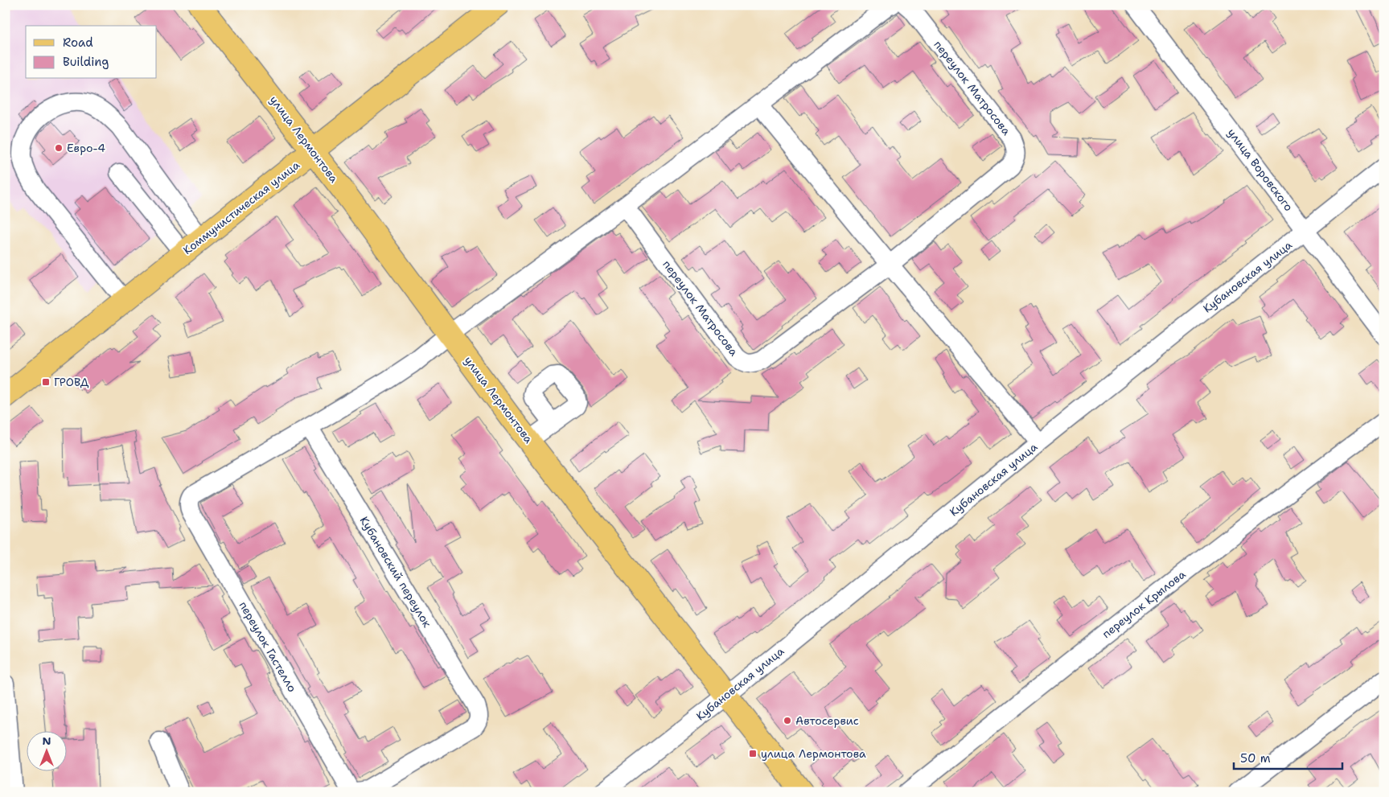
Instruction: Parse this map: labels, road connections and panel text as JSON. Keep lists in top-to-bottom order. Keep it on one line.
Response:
{"streets":{"main road":["улица Лермонтова","Коммунистическая улица"],"street":["переулок Матросова","улица Воровского","Кубановская улица","Кубановский переулок","переулок Крылова","переулок Гастелло"]},"crossings":[["улица Лермонтова","Коммунистическая улица"],["улица Лермонтова","Кубановская улица"],["улица Воровского","Кубановская улица"],["Кубановский переулок","переулок Гастелло"]],"places":{"other":["Евро-4","Автосервис"],"transit":["ГРОВД","улица Лермонтова"]},"legend":["Road","Building"],"scale_bar":"50 m","north":"top"}
